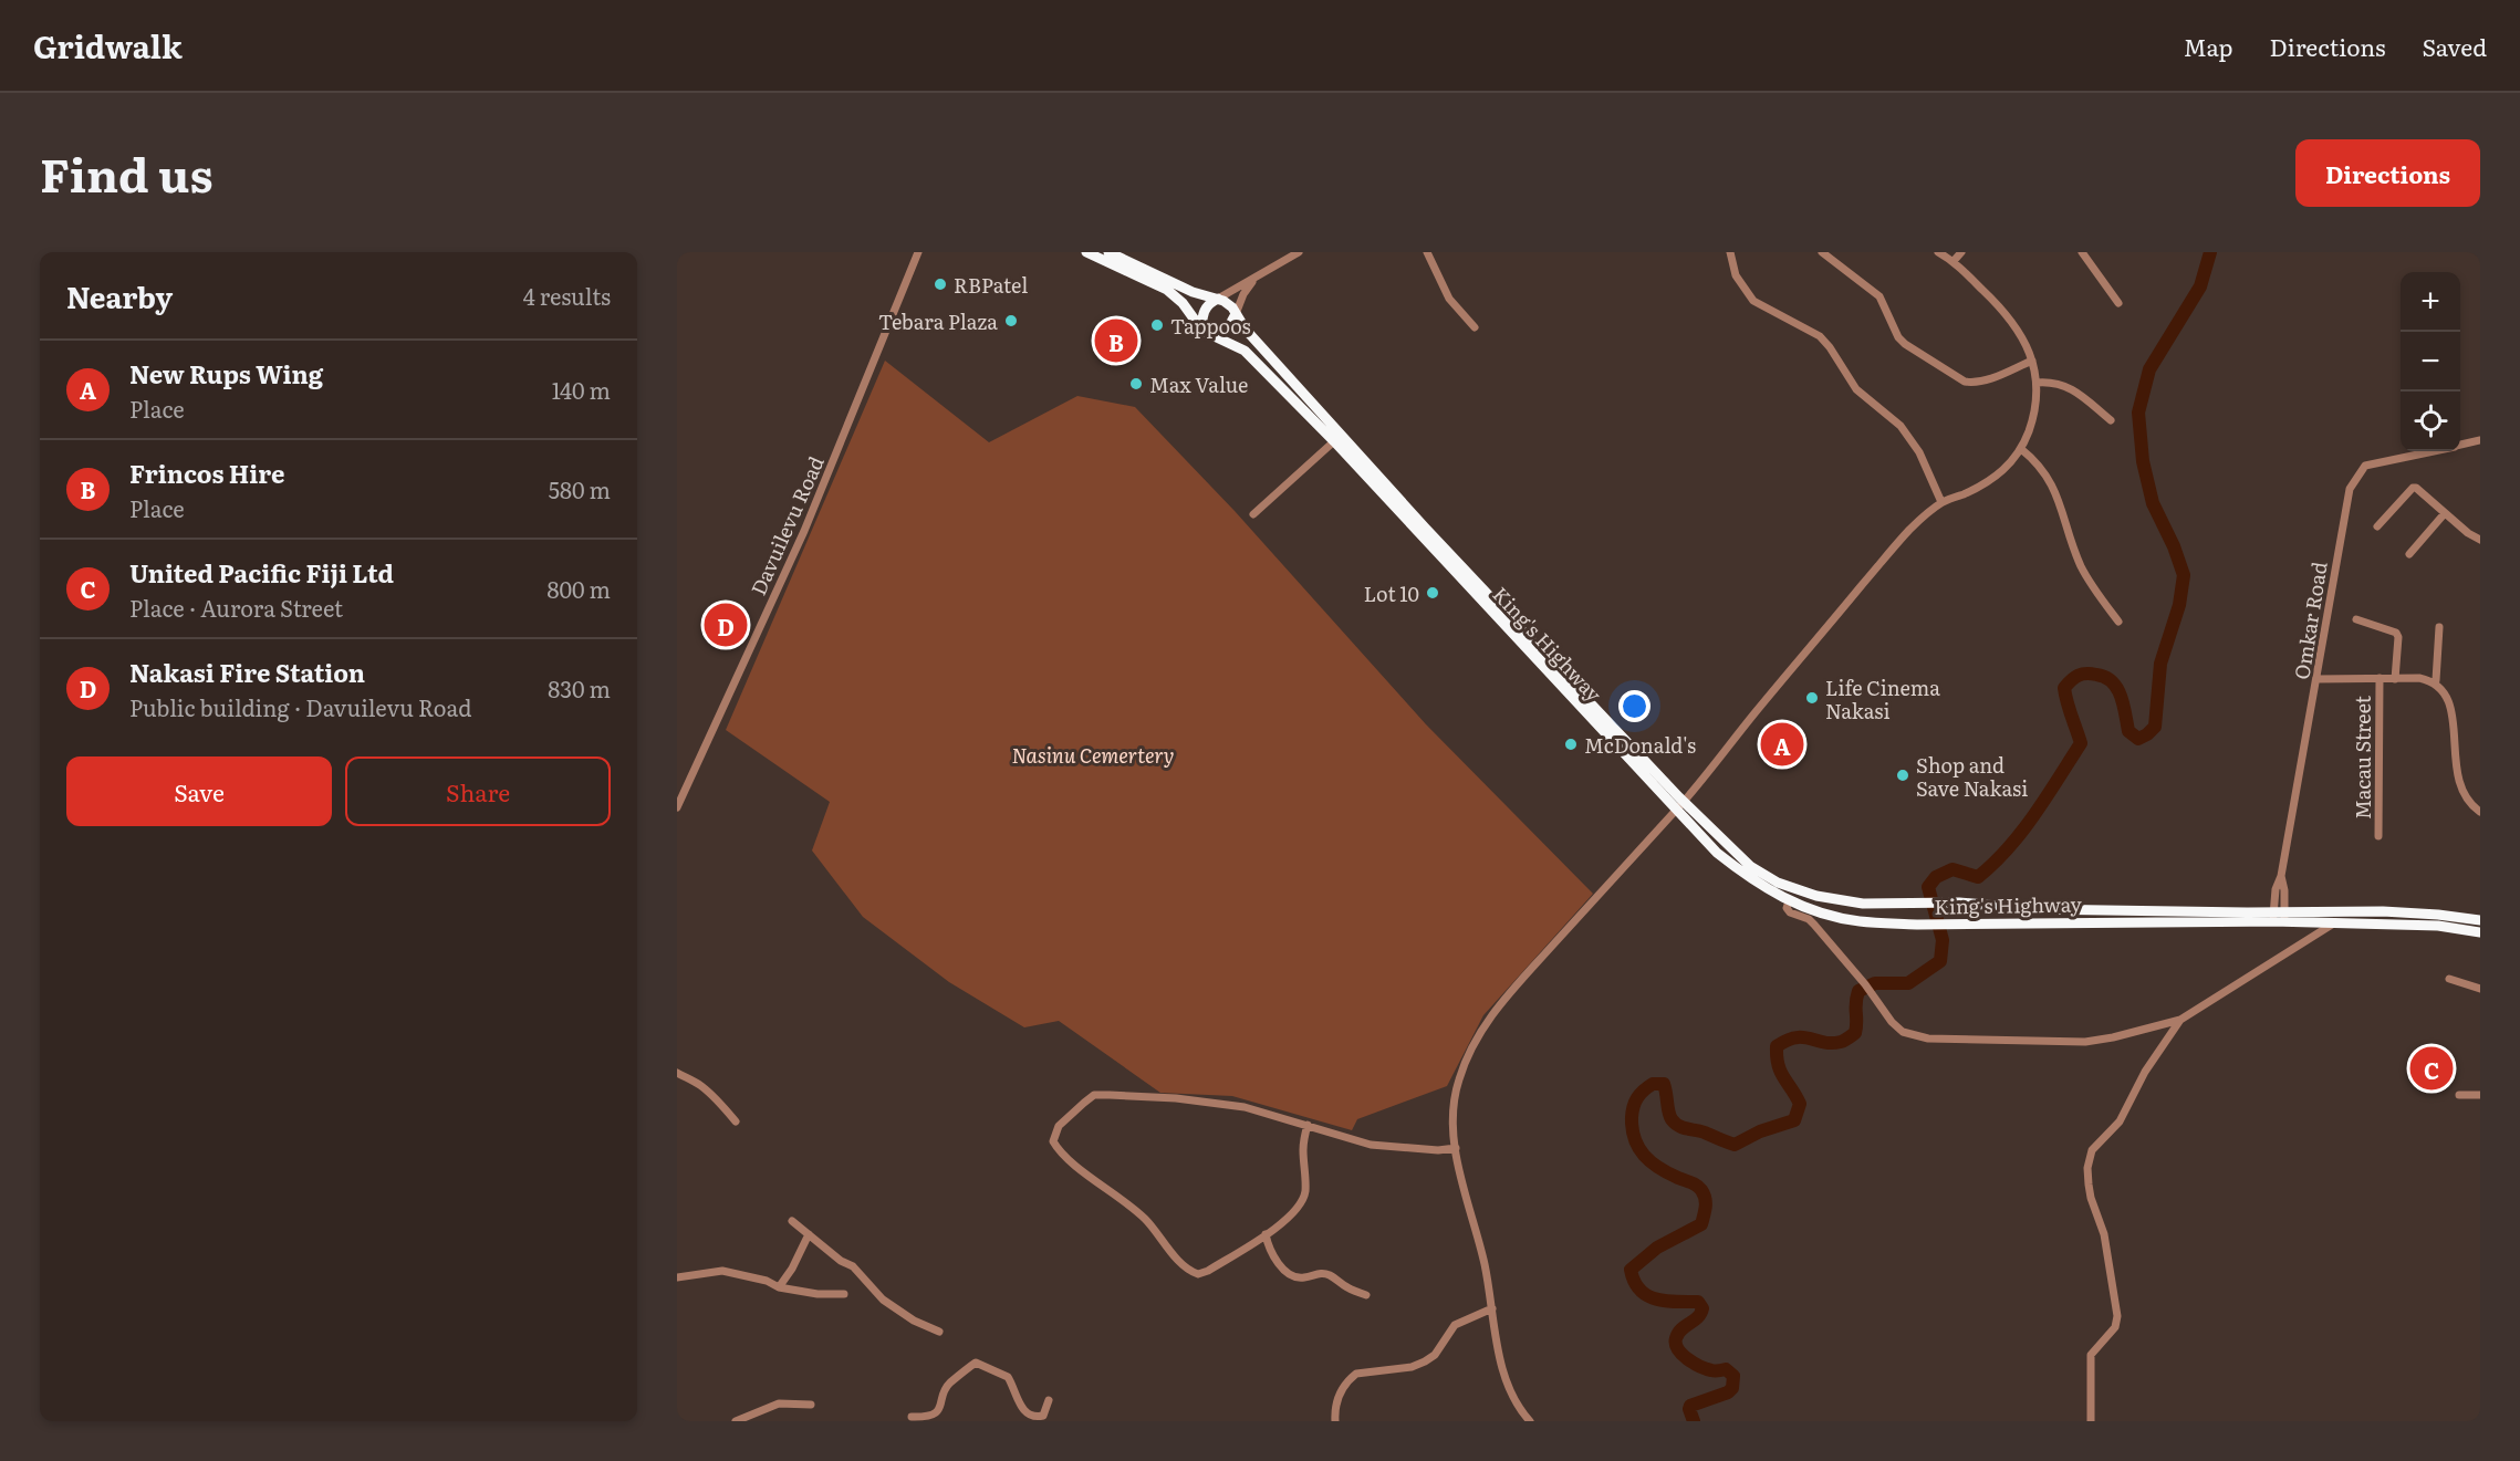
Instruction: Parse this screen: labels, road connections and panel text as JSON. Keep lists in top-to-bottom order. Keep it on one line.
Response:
{"streets":{"highway":["King's Highway"],"street":["Davuilevu Road","Omkar Road","Macau Street"]},"crossings":[["Omkar Road","King's Highway"]],"parks":["Nasinu Cemertery"],"places":["RBPatel","Tebara Plaza","Tappoos","Max Value","Lot 10","Life Cinema Nakasi","McDonald's","Shop and Save Nakasi"],"page":{"header":"Gridwalk","nav":["Map","Directions","Saved"],"title":"Find us","buttons":["Directions",["Save","Share"]],"heading":["Nearby","4 results"],"map_buttons":["+","−"],"pins":["B","D","A","C"],"list":[{"mark":"A","name":"New Rups Wing","note":"Place","value":"140 m"},{"mark":"B","name":"Frincos Hire","note":"Place","value":"580 m"},{"mark":"C","name":"United Pacific Fiji Ltd","note":"Place · Aurora Street","value":"800 m"},{"mark":"D","name":"Nakasi Fire Station","note":"Public building · Davuilevu Road","value":"830 m"}]}}
